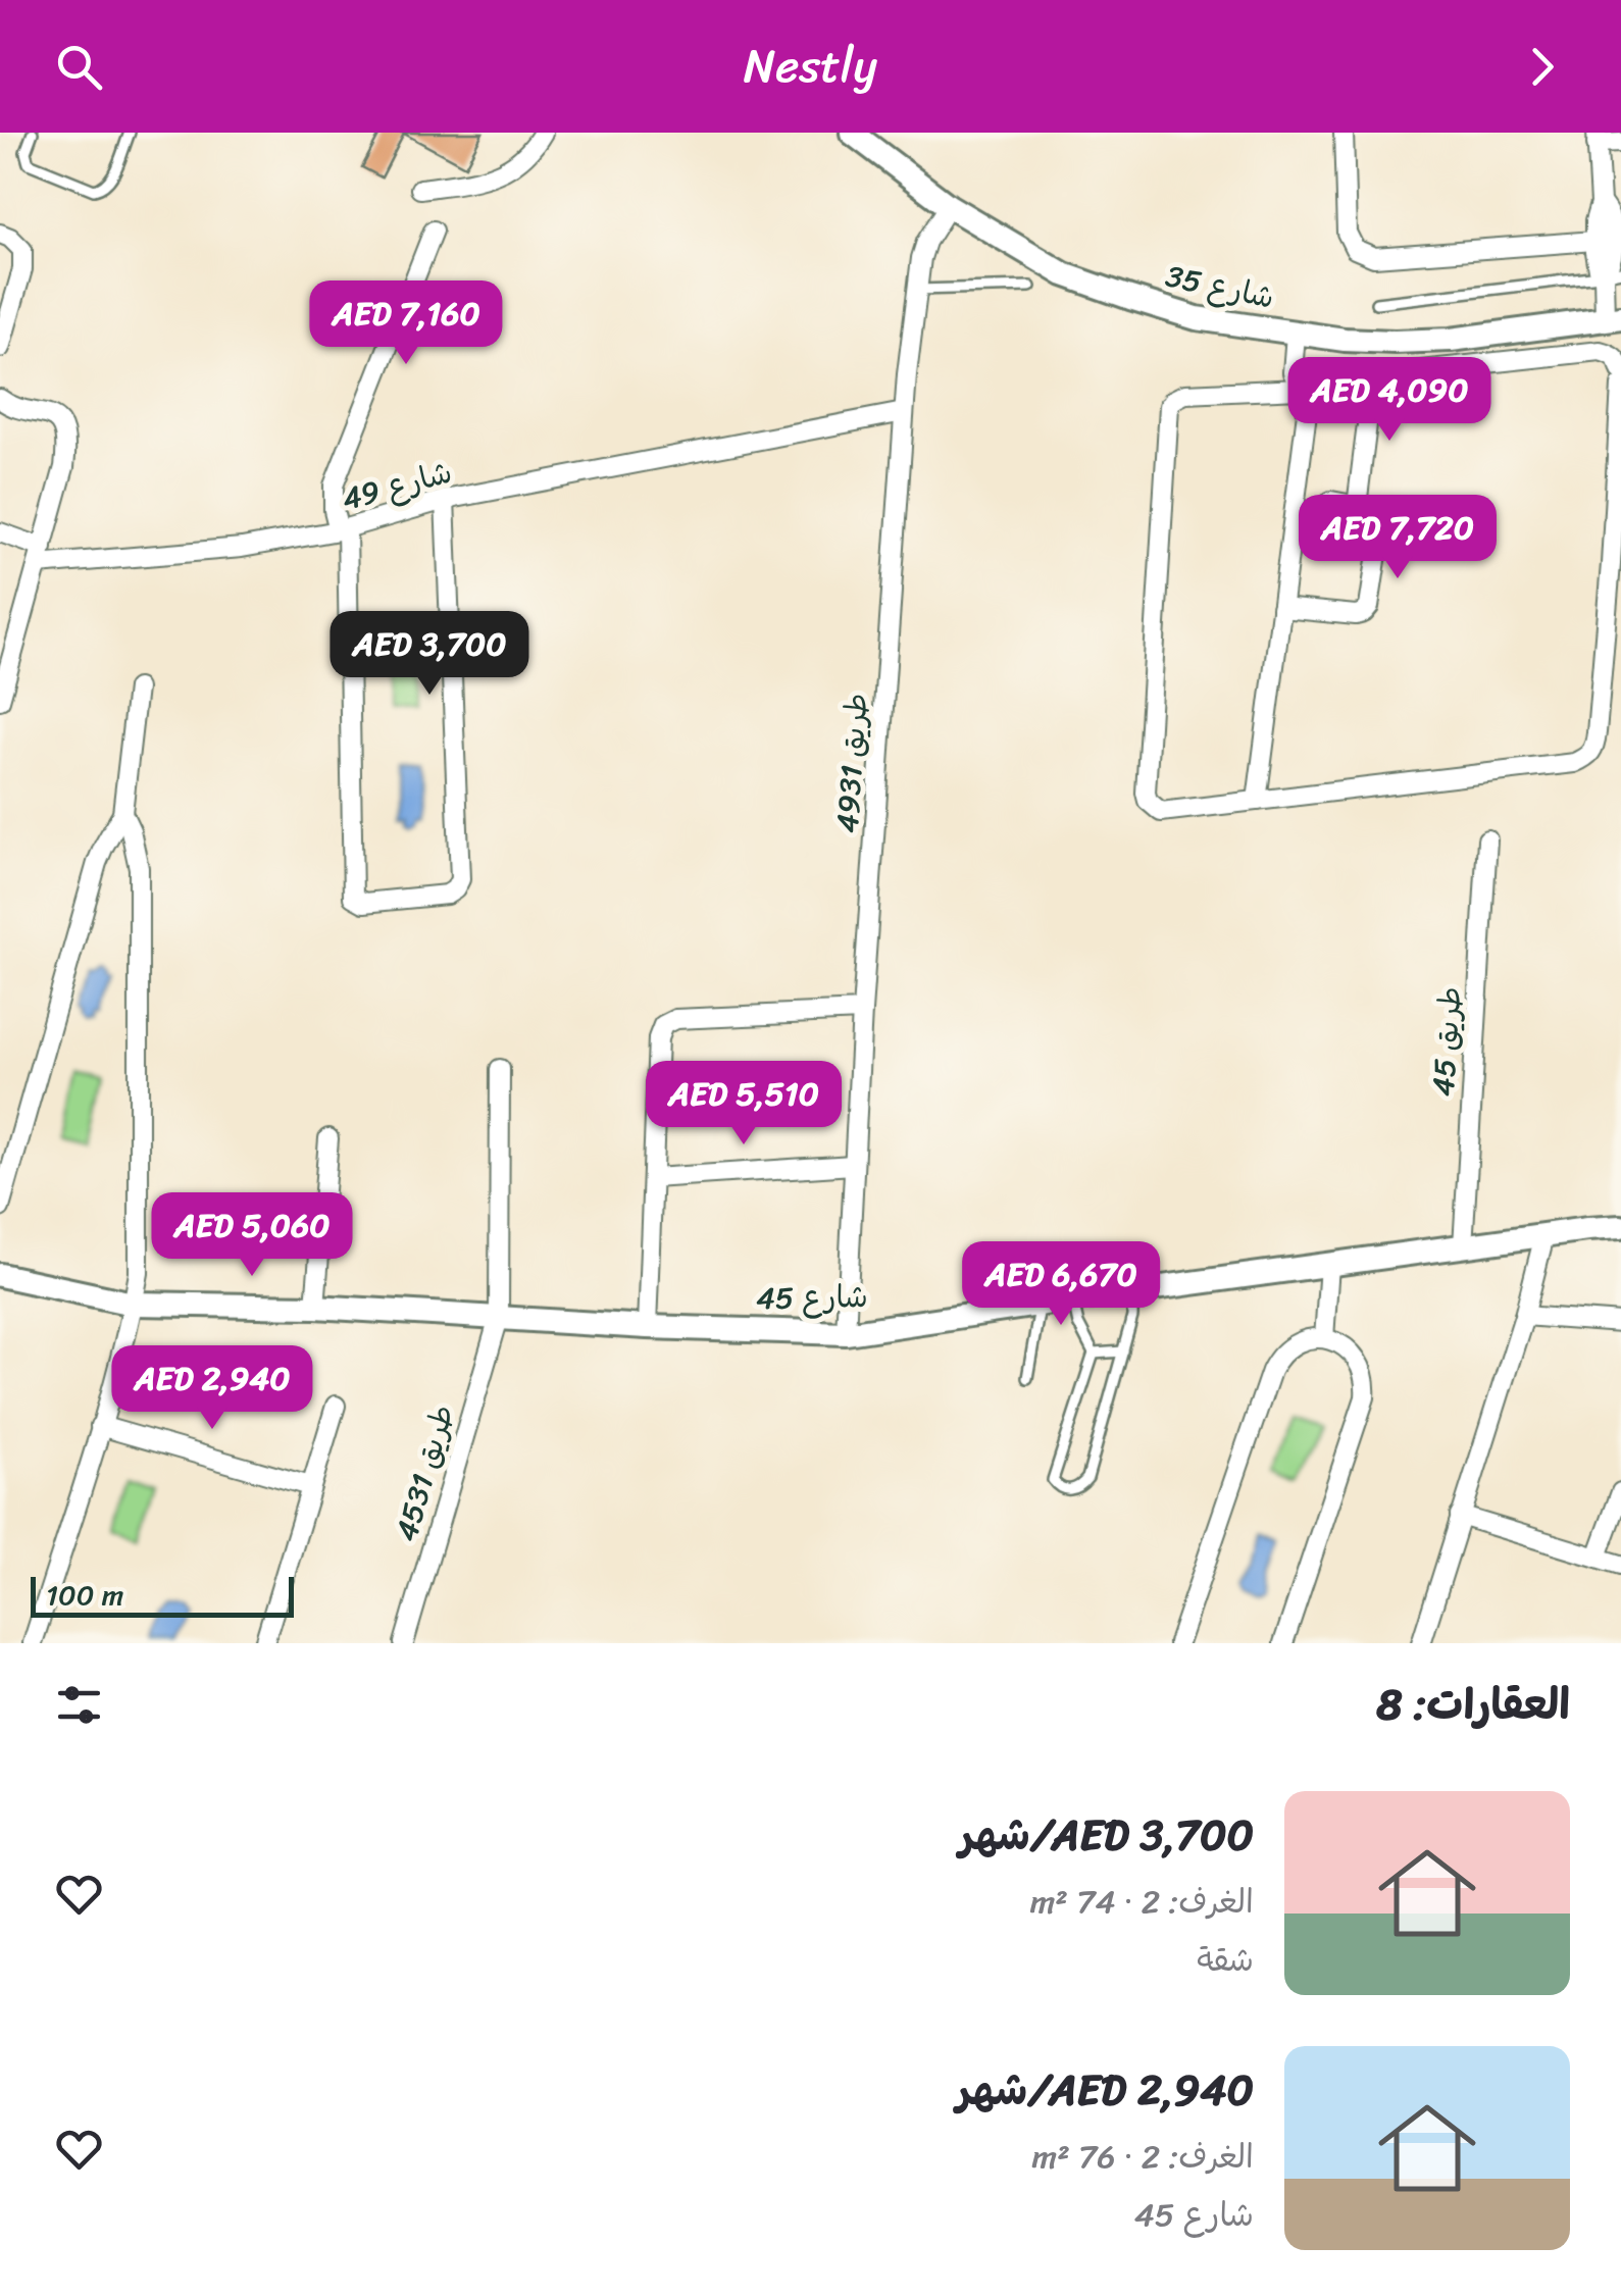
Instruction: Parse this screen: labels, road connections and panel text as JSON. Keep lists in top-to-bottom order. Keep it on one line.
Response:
{"streets":{"street":["شارع 35","شارع 49","طريق 4931","طريق 45","شارع 45","طريق 4531"]},"crossings":[["شارع 35","طريق 4931"],["شارع 49","طريق 4931"],["طريق 4931","شارع 45"],["طريق 45","شارع 45"],["شارع 45","طريق 4531"]],"scale_bar":"100 m","page":{"header":"Nestly","price":["AED 7,160","AED 4,090","AED 7,720","AED 3,700","AED 5,510","AED 5,060","AED 6,670","AED 2,940"],"scale":"100 m","heading":"العقارات: 8","list":[{"name":"AED 3,700/شهر","note":"الغرف: 2 · 74 m² · شقة"},{"name":"AED 2,940/شهر","note":"الغرف: 2 · 76 m² · شارع 45"}]}}
